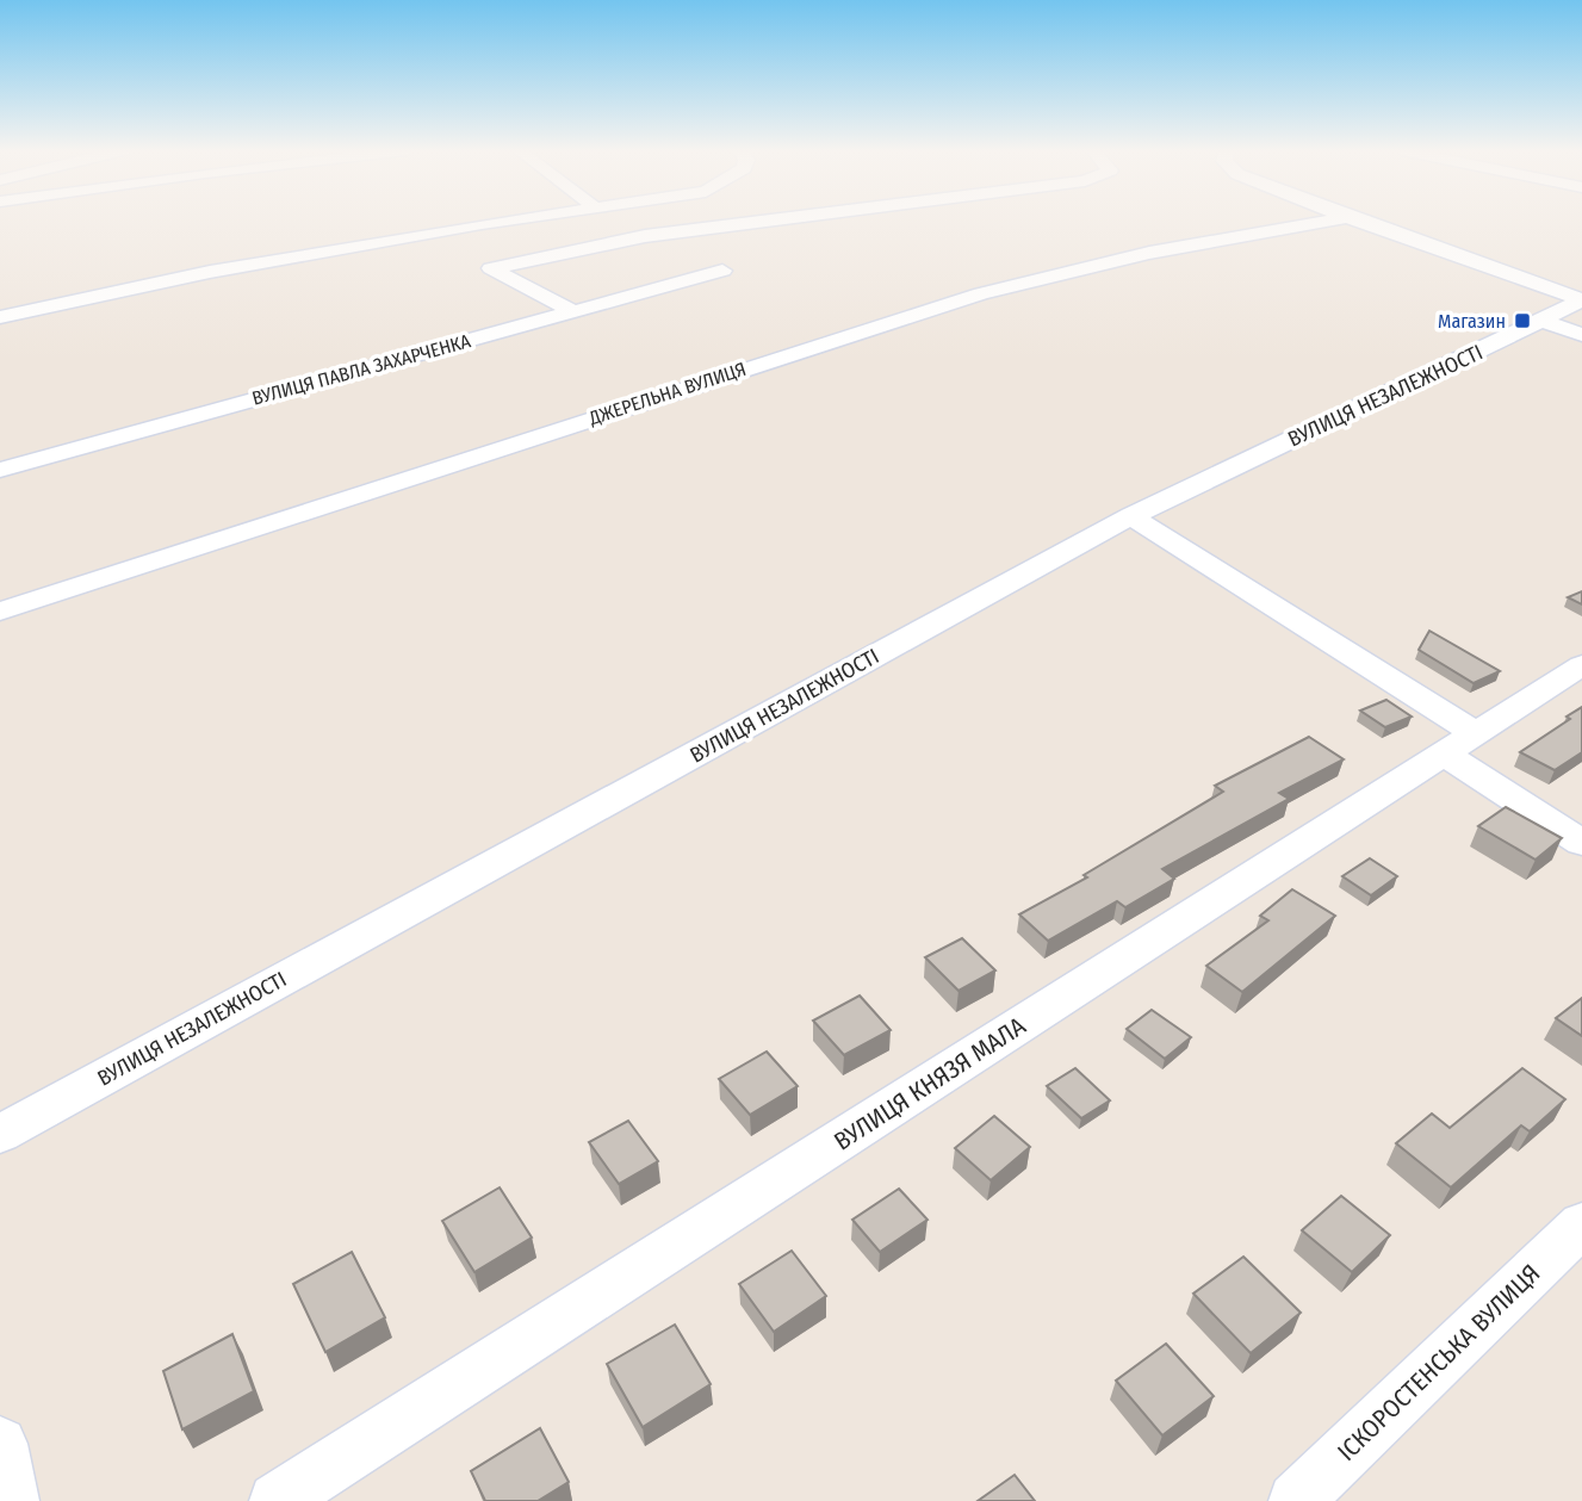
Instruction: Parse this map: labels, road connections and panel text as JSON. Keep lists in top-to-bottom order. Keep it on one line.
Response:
{"streets":{"street":["ВУЛИЦЯ ПАВЛА ЗАХАРЧЕНКА","ДЖЕРЕЛЬНА ВУЛИЦЯ","ВУЛИЦЯ НЕЗАЛЕЖНОСТІ","ВУЛИЦЯ КНЯЗЯ МАЛА","ІСКОРОСТЕНСЬКА ВУЛИЦЯ"]},"places":{"transit":["Магазин"]}}
